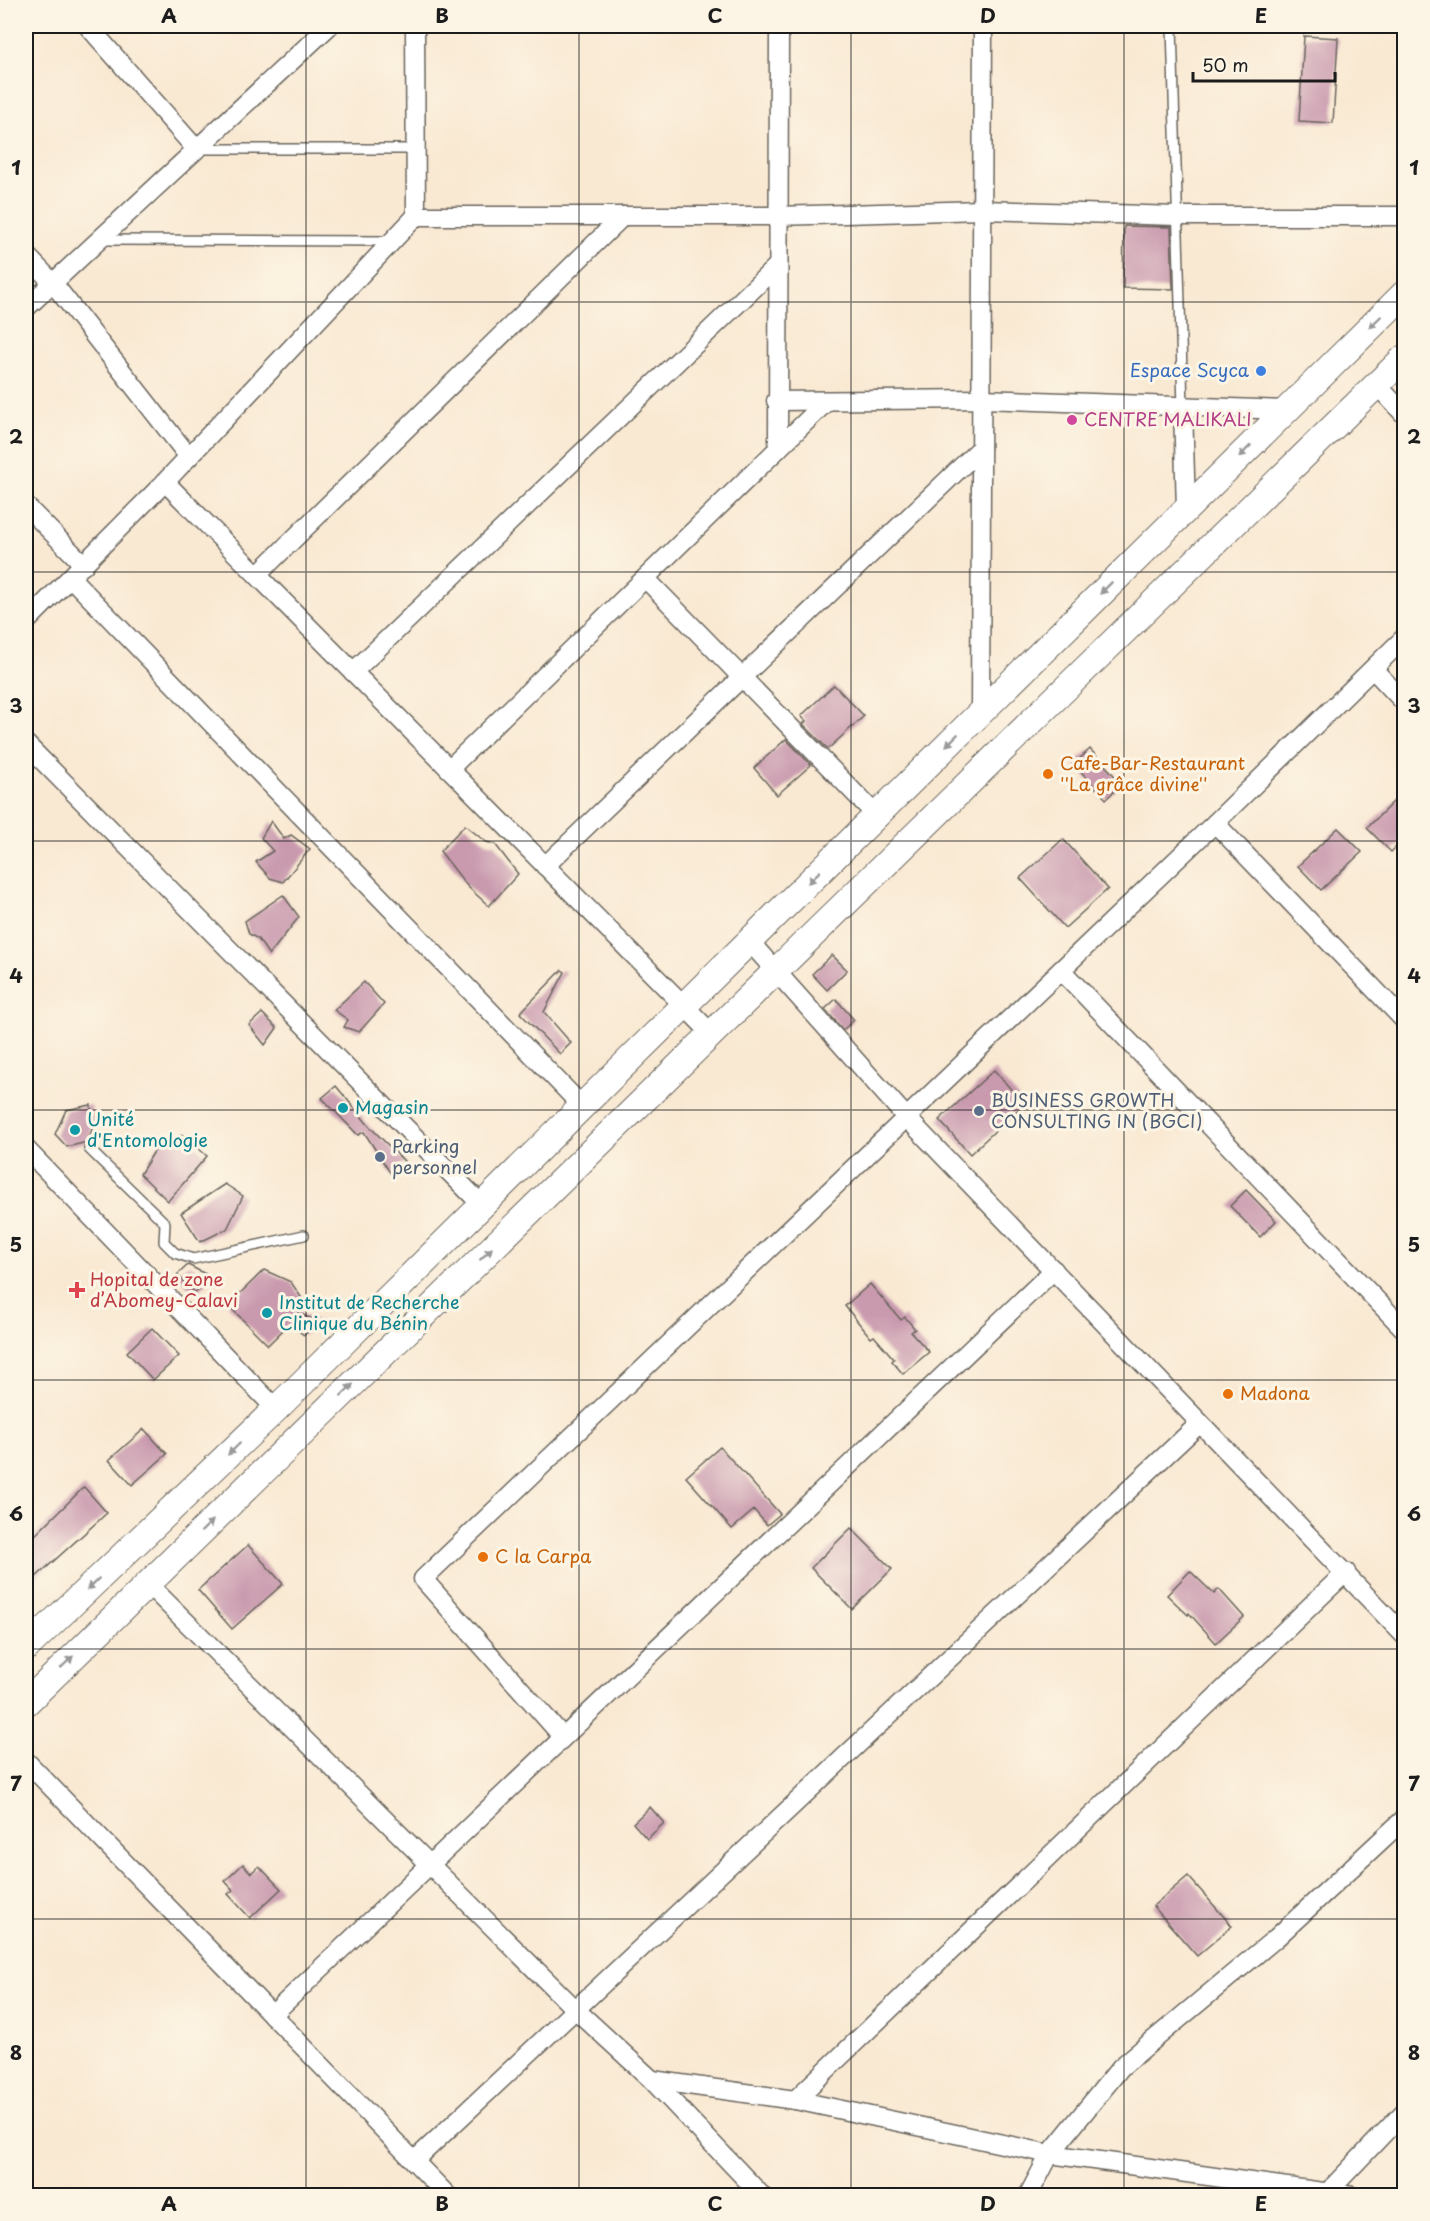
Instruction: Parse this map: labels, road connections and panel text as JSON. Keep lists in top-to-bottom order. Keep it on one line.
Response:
{"places":{"other":["Espace Scyca","CENTRE MALIKALI","Cafe-Bar-Restaurant ''La grâce divine''","Magasin","BUSINESS GROWTH CONSULTING IN (BGCI)","Unité d'Entomologie","Parking personnel","Institut de Recherche Clinique du Bénin","Madona","C la Carpa"],"health":["Hopital de zone d’Abomey-Calavi"]},"scale_bar":"50 m","grid":{"columns":["A","B","C","D","E"],"rows":["1","2","3","4","5","6","7","8"]}}
